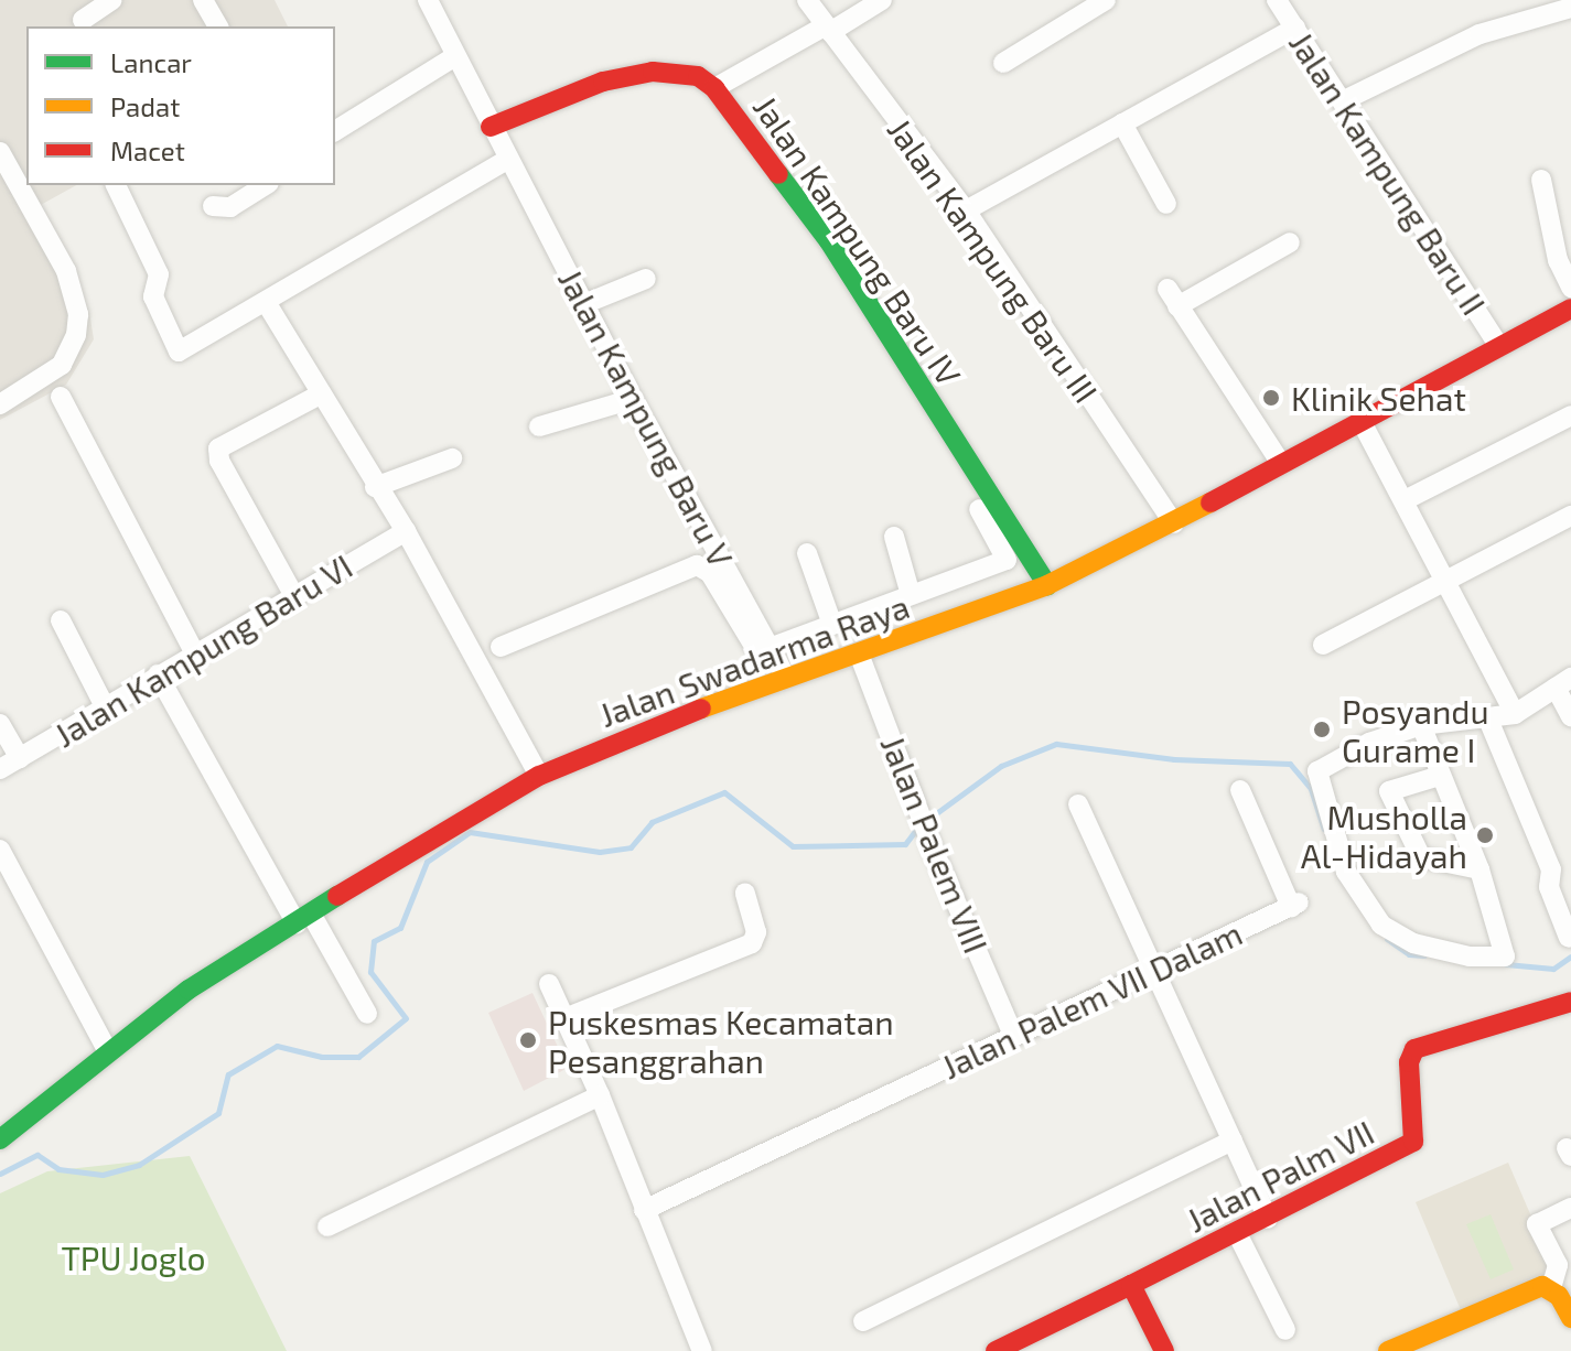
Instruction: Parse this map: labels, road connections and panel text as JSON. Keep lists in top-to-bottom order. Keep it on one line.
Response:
{"streets":{"street":["Jalan Kampung Baru II","Jalan Kampung Baru IV","Jalan Kampung Baru III","Jalan Kampung Baru V","Jalan Kampung Baru VI","Jalan Swadarma Raya","Jalan Palem VIII","Jalan Palem VII Dalam","Jalan Palm VII"]},"crossings":[["Jalan Kampung Baru II","Jalan Swadarma Raya"],["Jalan Kampung Baru IV","Jalan Kampung Baru V"],["Jalan Kampung Baru IV","Jalan Swadarma Raya"],["Jalan Kampung Baru III","Jalan Swadarma Raya"],["Jalan Kampung Baru V","Jalan Swadarma Raya"],["Jalan Swadarma Raya","Jalan Palem VIII"],["Jalan Palem VIII","Jalan Palem VII Dalam"]],"parks":["TPU Joglo"],"places":["Klinik Sehat","Posyandu Gurame I","Musholla Al-Hidayah","Puskesmas Kecamatan Pesanggrahan"],"legend":["Lancar","Padat","Macet"]}
